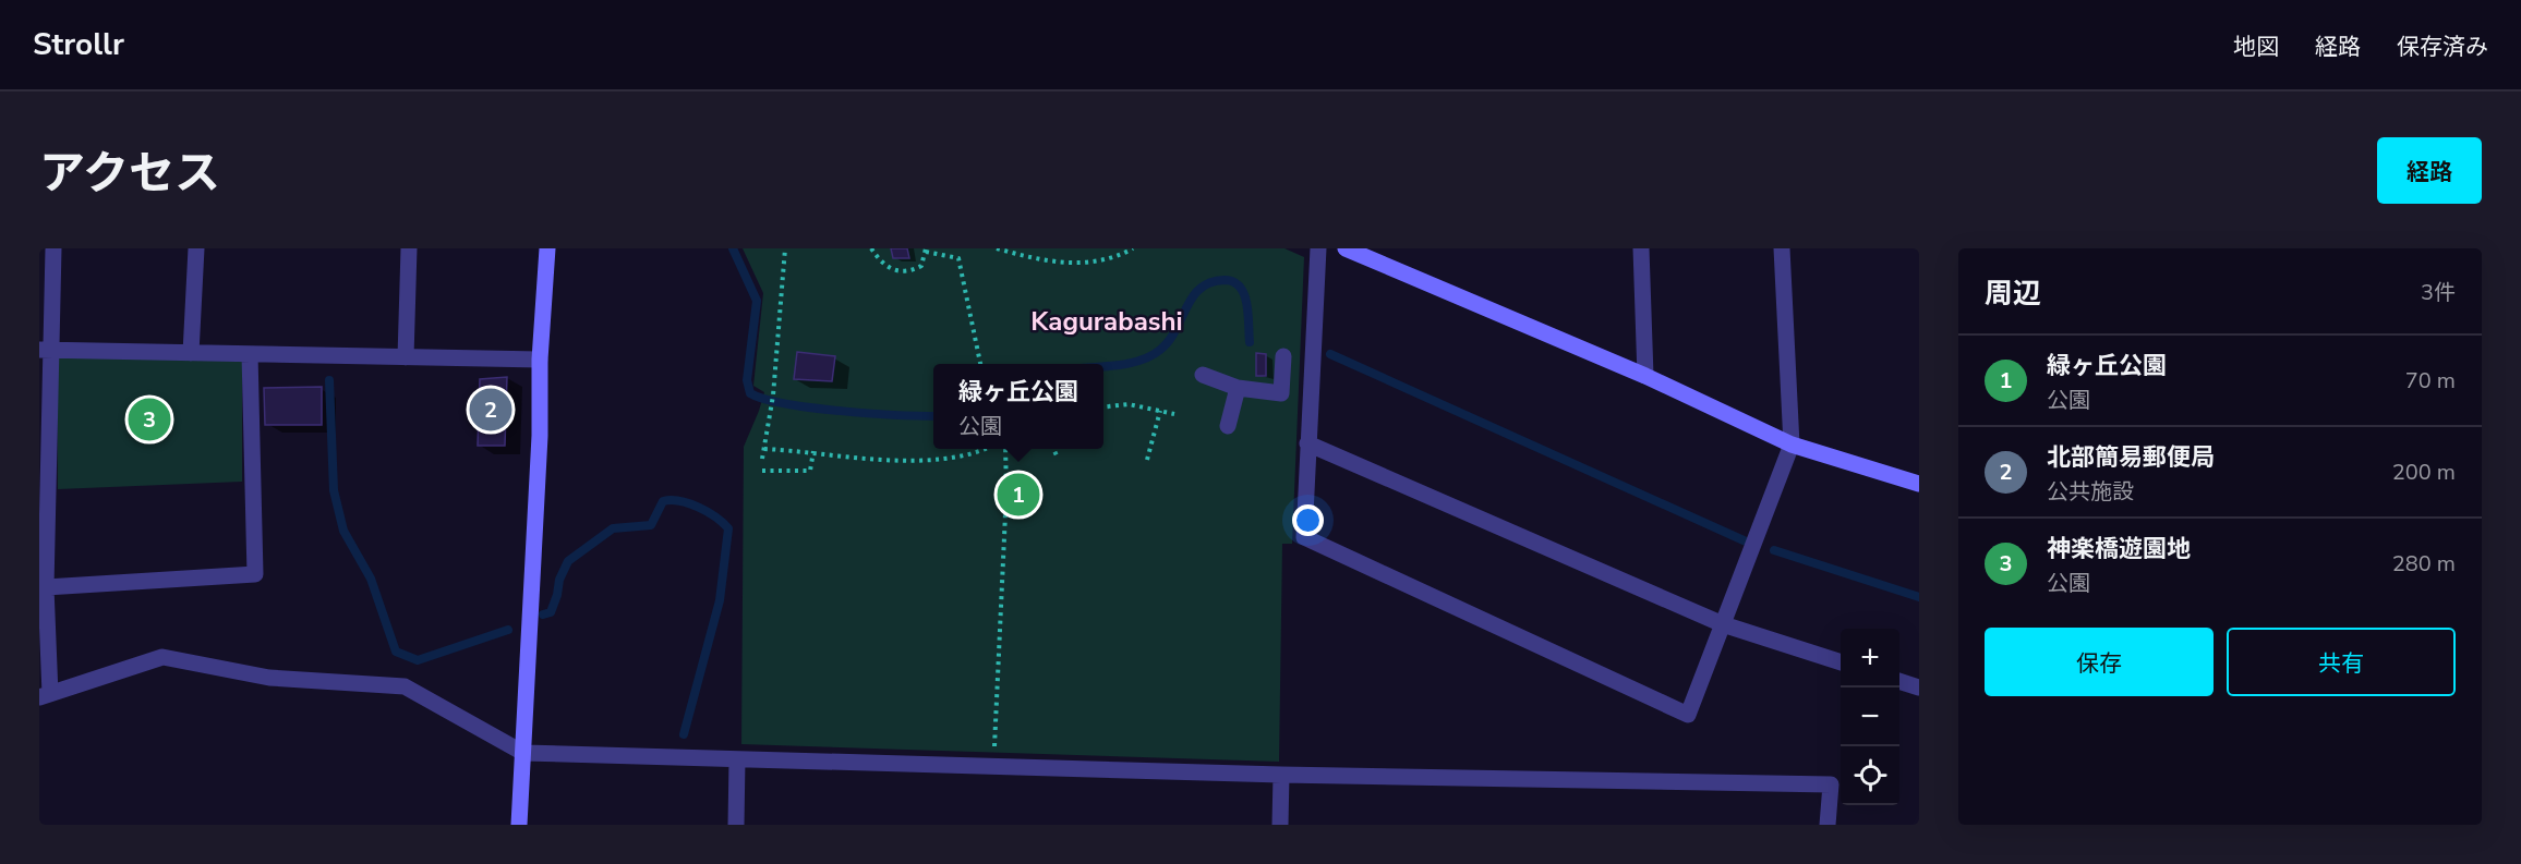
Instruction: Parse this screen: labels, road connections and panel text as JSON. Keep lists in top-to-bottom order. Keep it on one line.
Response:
{"districts":["Kagurabashi"],"page":{"header":"Strollr","nav":["地図","経路","保存済み"],"title":"アクセス","buttons":["経路",["保存","共有"]],"heading":["周辺","3件"],"list":[{"mark":"1","name":"緑ヶ丘公園","note":"公園","value":"70 m"},{"mark":"2","name":"北部簡易郵便局","note":"公共施設","value":"200 m"},{"mark":"3","name":"神楽橋遊園地","note":"公園","value":"280 m"}],"popup":["緑ヶ丘公園","公園"],"pins":["2","3","1"],"map_buttons":["+","−"]}}
